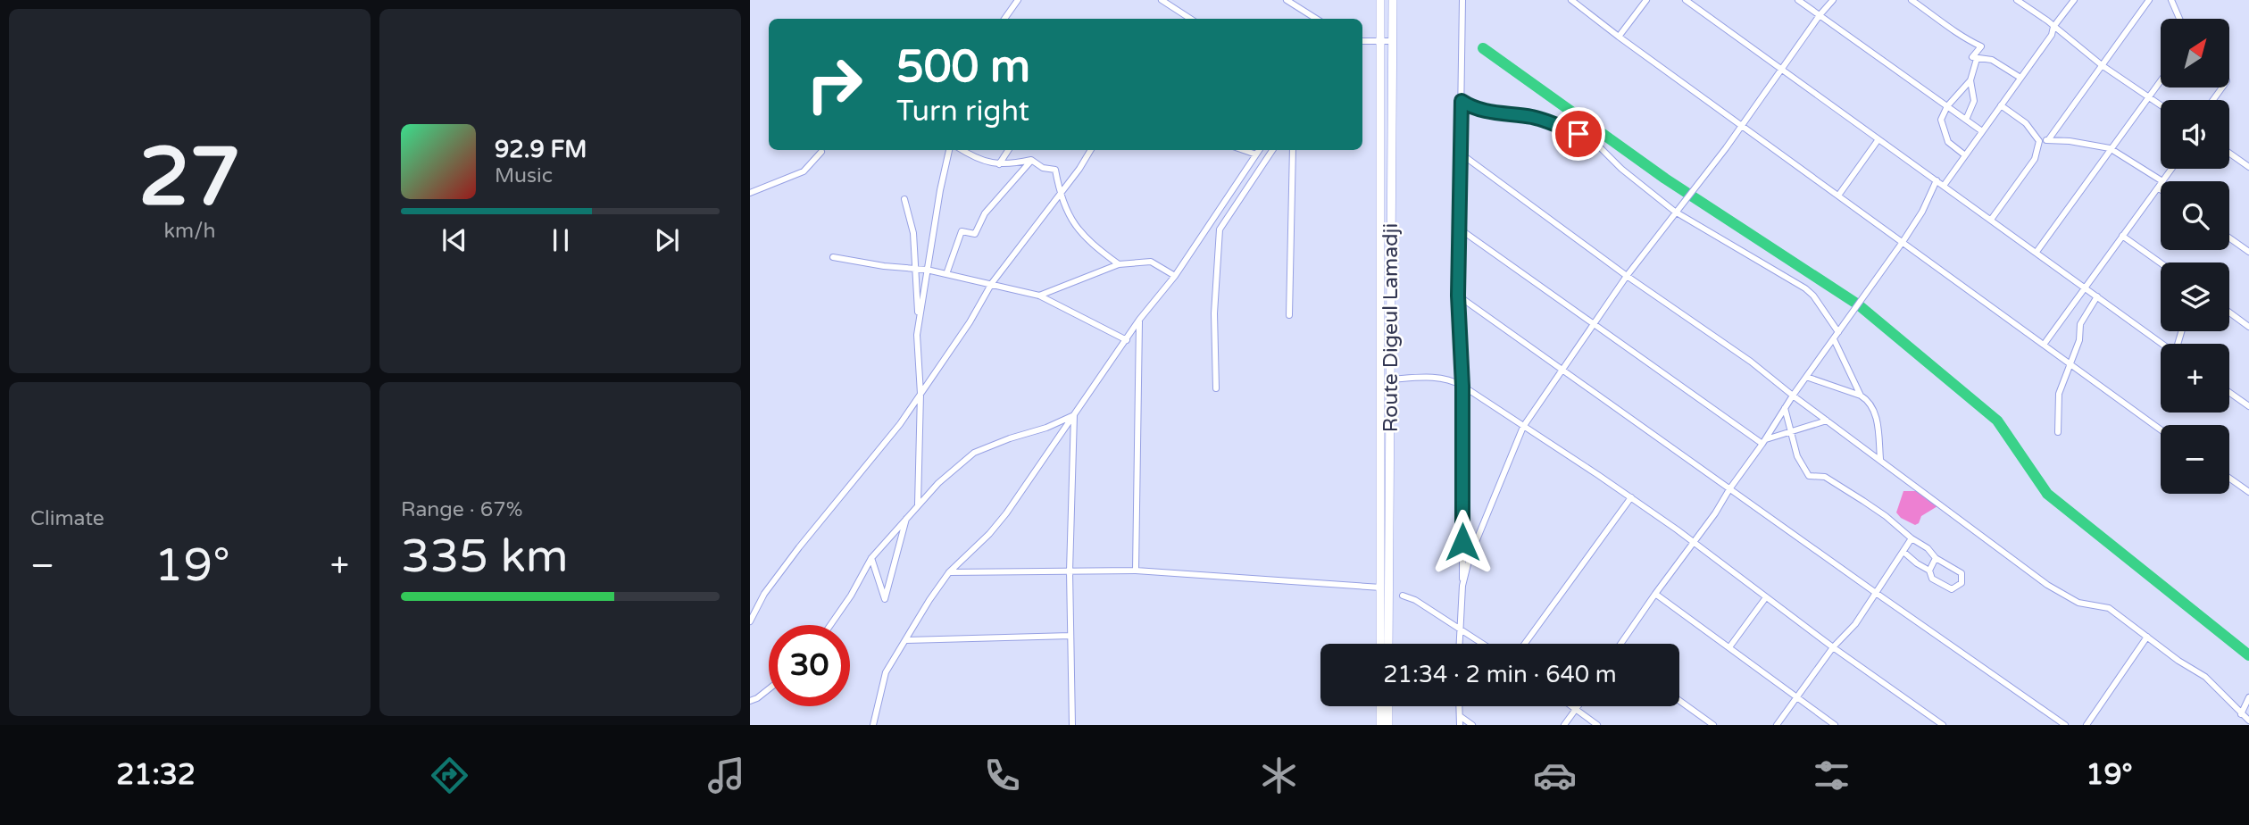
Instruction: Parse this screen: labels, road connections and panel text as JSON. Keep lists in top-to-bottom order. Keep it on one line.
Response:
{"streets":{"main road":["Route Digeul Lamadji"]},"north":"top right","page":{"tile":[["27","km/h"],"Climate",["Range · 67%","335 km"]],"map_buttons":["+","−"],"turn":["500 m","Turn right"],"song":["92.9 FM","Music"],"heat":["−","19°","+"],"limit":"30","trip":"21:34 · 2 min · 640 m","tabs":["21:32","19°"]}}
